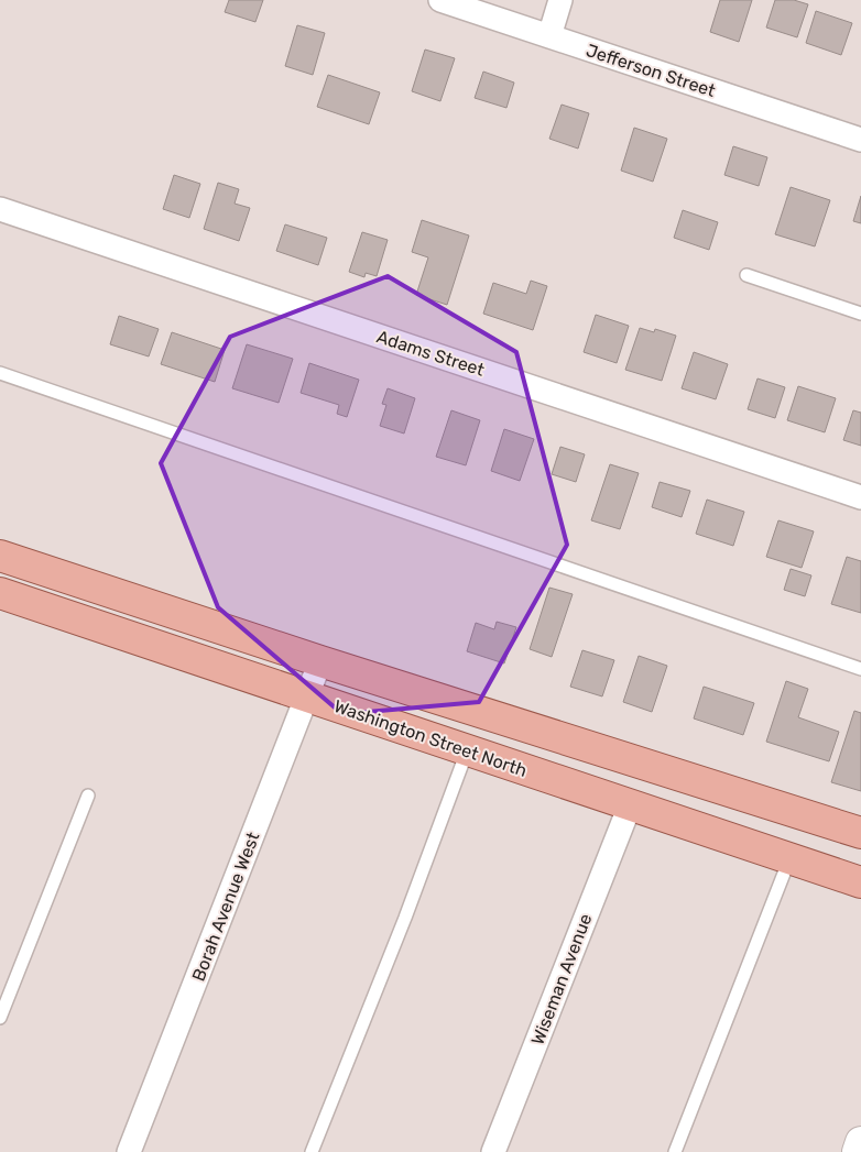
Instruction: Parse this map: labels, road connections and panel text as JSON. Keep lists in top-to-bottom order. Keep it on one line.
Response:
{"streets":{"main road":["Washington Street North"],"street":["Jefferson Street","Adams Street","Borah Avenue West","Wiseman Avenue"]},"crossings":[["Washington Street North","Borah Avenue West"],["Washington Street North","Wiseman Avenue"]]}
